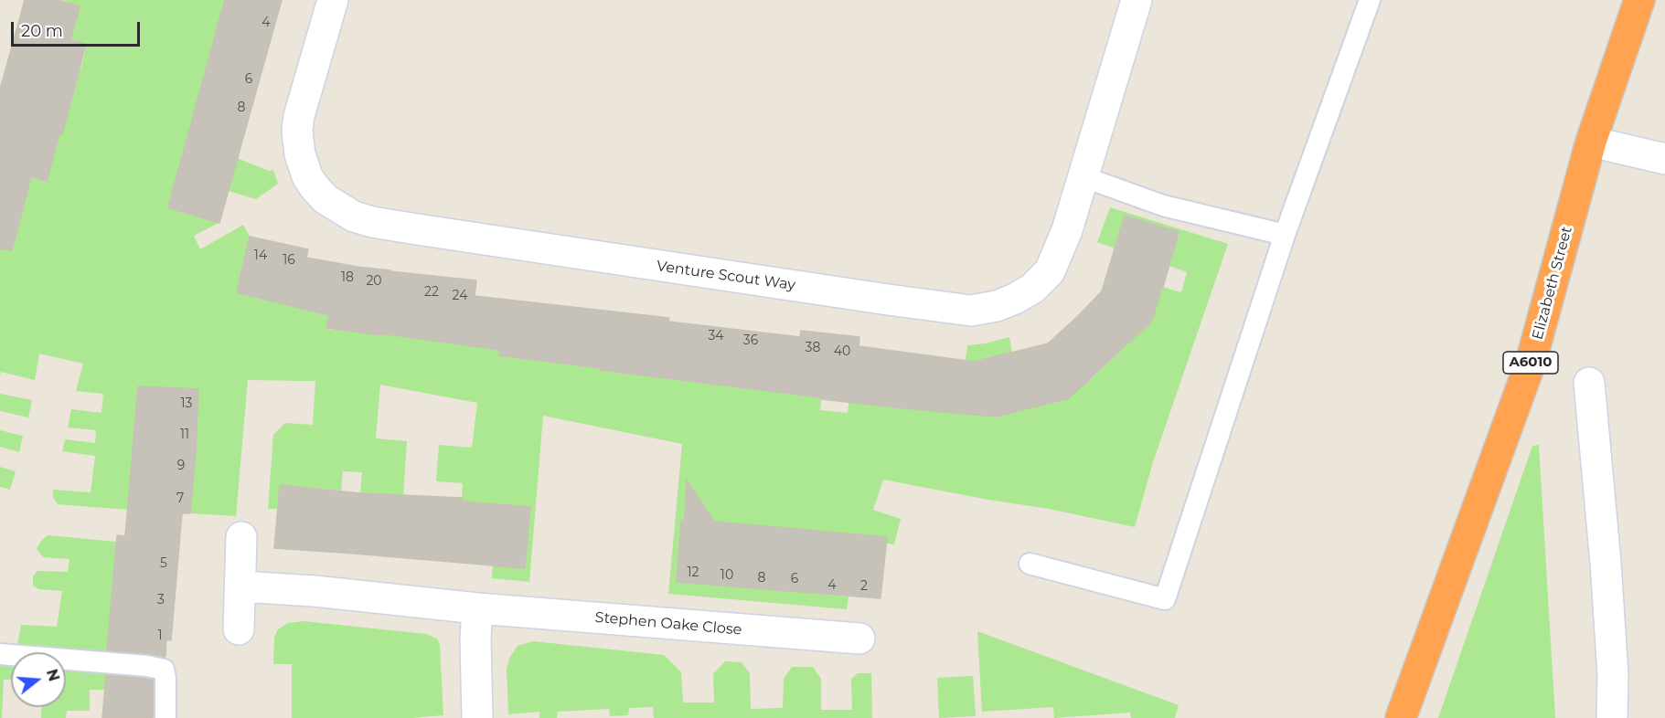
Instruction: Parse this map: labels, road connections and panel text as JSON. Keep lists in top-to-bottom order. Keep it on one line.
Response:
{"streets":{"highway":["Elizabeth Street","A6010"],"street":["Venture Scout Way","Stephen Oake Close"]},"house_numbers":["4","6","8","14","16","18","20","22","24","34","36","38","40","13","11","9","7","5","12","10","8","6","4","2","3","1"],"scale_bar":"20 m","north":"right"}
